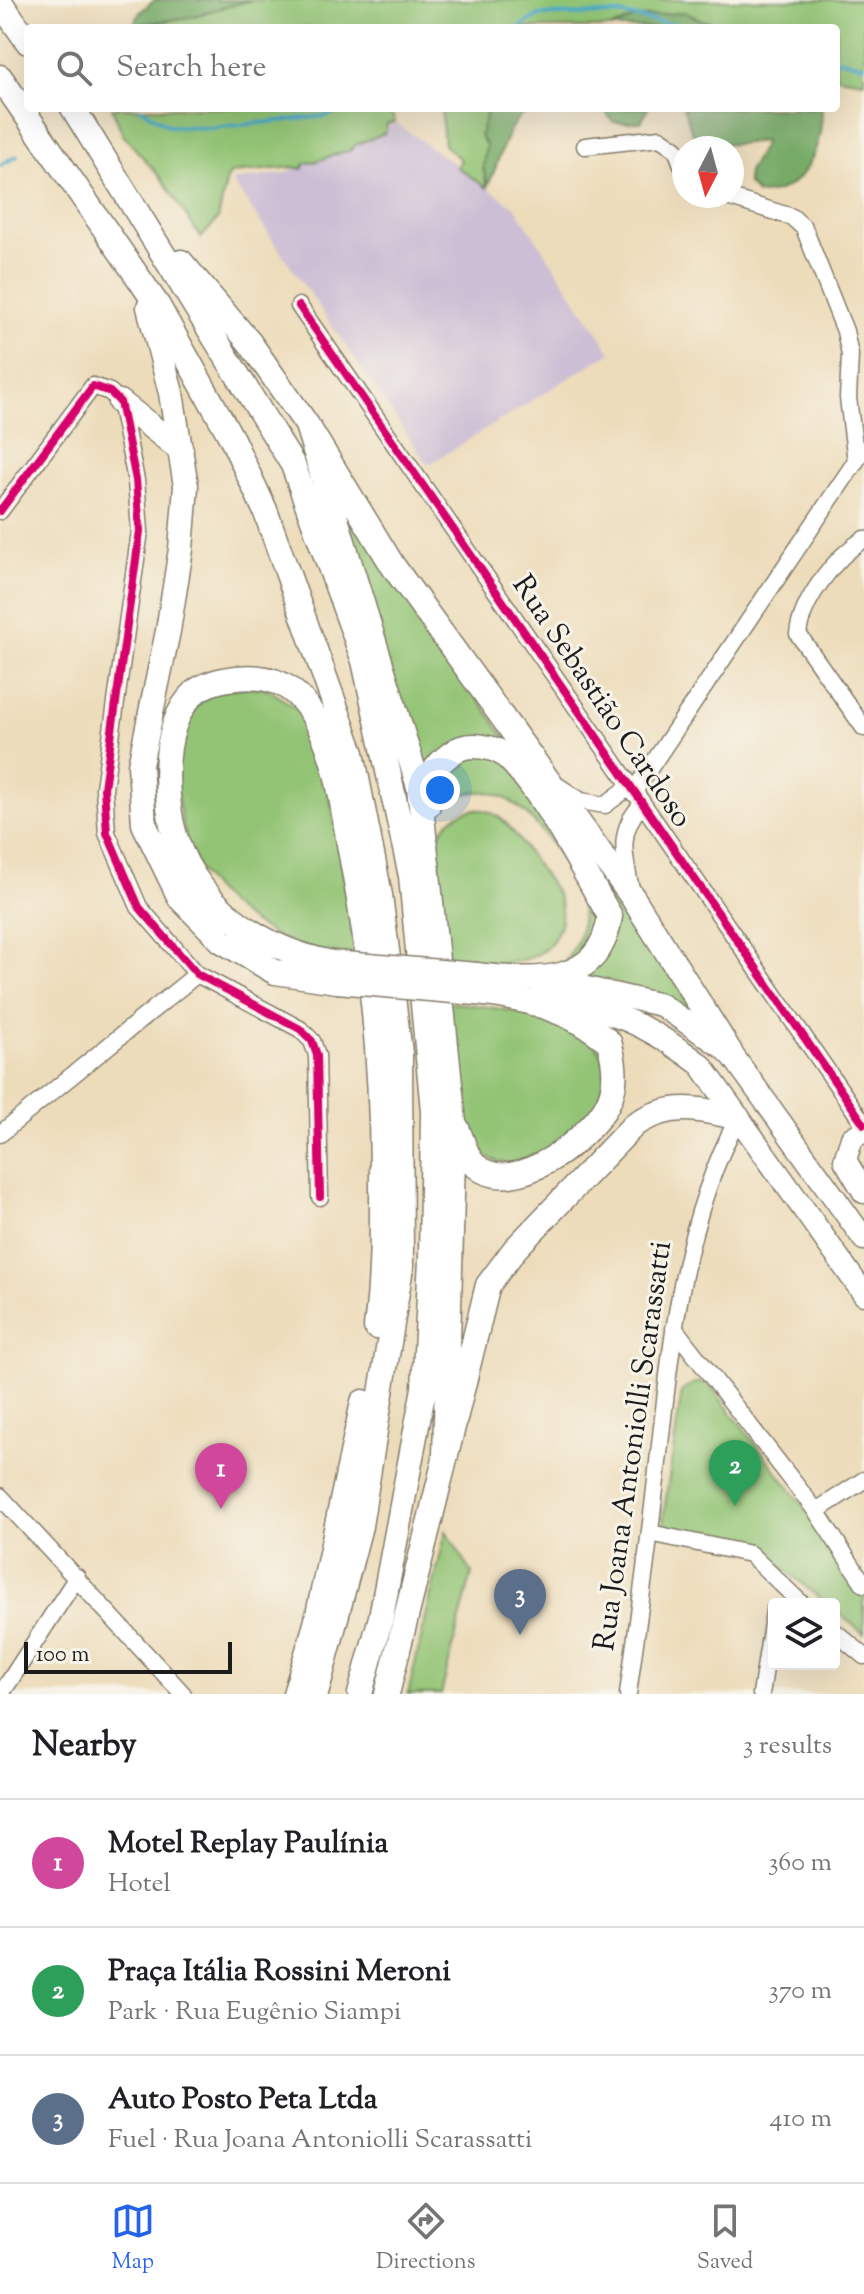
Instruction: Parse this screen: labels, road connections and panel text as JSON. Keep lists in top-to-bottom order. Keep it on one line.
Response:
{"streets":{"street":["Rua Sebastião Cardoso","Rua Joana Antoniolli Scarassatti"]},"scale_bar":"100 m","north":"bottom","page":{"search":"Search here","pins":["2","1","3"],"scale":"100 m","heading":["Nearby","3 results"],"list":[{"mark":"1","name":"Motel Replay Paulínia","note":"Hotel","value":"360 m"},{"mark":"2","name":"Praça Itália Rossini Meroni","note":"Park · Rua Eugênio Siampi","value":"370 m"},{"mark":"3","name":"Auto Posto Peta Ltda","note":"Fuel · Rua Joana Antoniolli Scarassatti","value":"410 m"}],"nav":["Map","Directions","Saved"]}}
